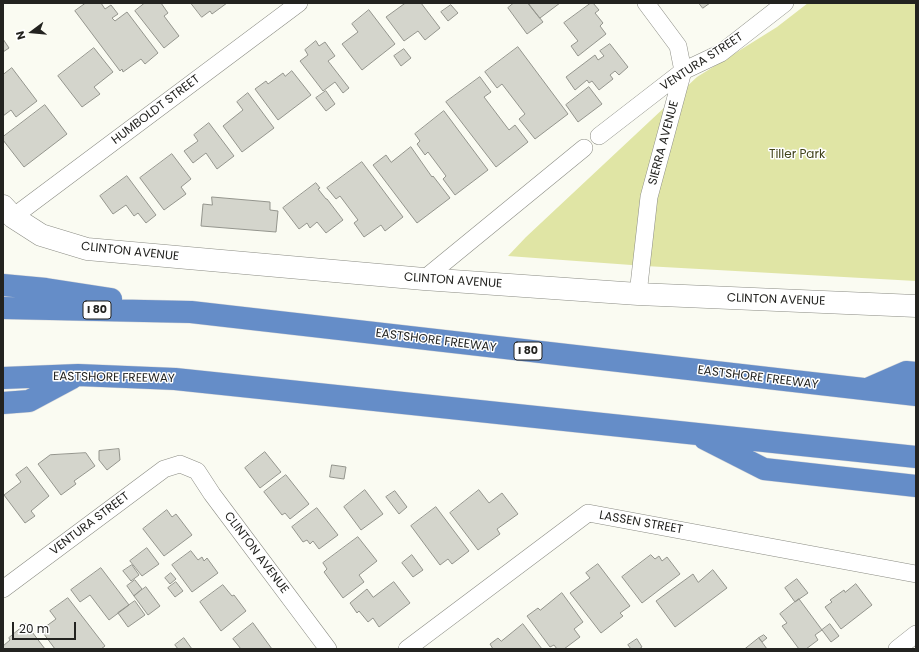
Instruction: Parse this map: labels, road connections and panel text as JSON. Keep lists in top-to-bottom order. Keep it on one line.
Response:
{"streets":{"highway":["I 80","EASTSHORE FREEWAY"],"street":["VENTURA STREET","HUMBOLDT STREET","SIERRA AVENUE","CLINTON AVENUE","LASSEN STREET"]},"crossings":[["VENTURA STREET","SIERRA AVENUE"],["VENTURA STREET","CLINTON AVENUE"],["HUMBOLDT STREET","CLINTON AVENUE"],["SIERRA AVENUE","CLINTON AVENUE"]],"parks":["Tiller Park"],"scale_bar":"20 m","north":"left"}
